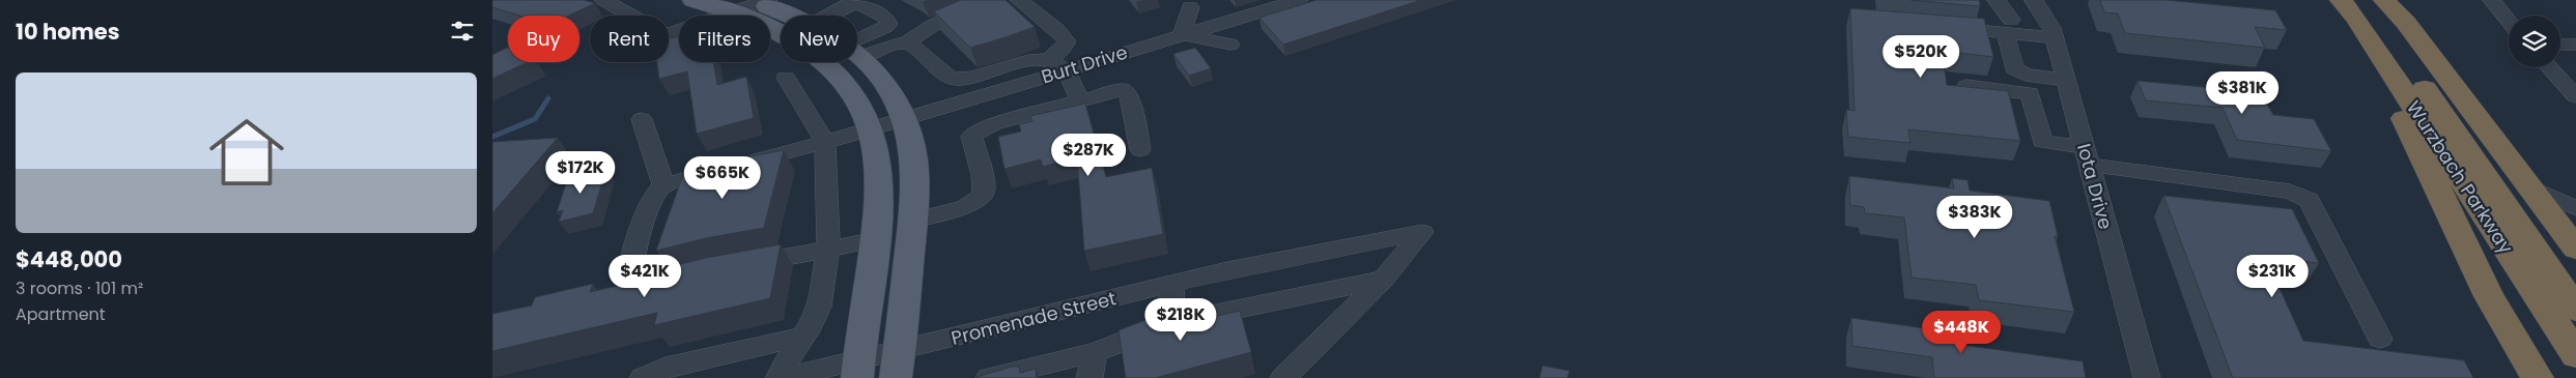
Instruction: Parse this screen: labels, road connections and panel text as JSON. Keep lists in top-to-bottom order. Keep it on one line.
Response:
{"streets":{"highway":["Wurzbach Parkway"],"street":["Burt Drive","Iota Drive","Promenade Street"]},"page":{"heading":"10 homes","chip":["Buy","Rent","Filters","New"],"price":["$520K","$381K","$287K","$172K","$665K","$383K","$421K","$231K","$218K","$448K"],"list":[{"name":"$448,000","note":"3 rooms · 101 m² · Apartment"}]}}
